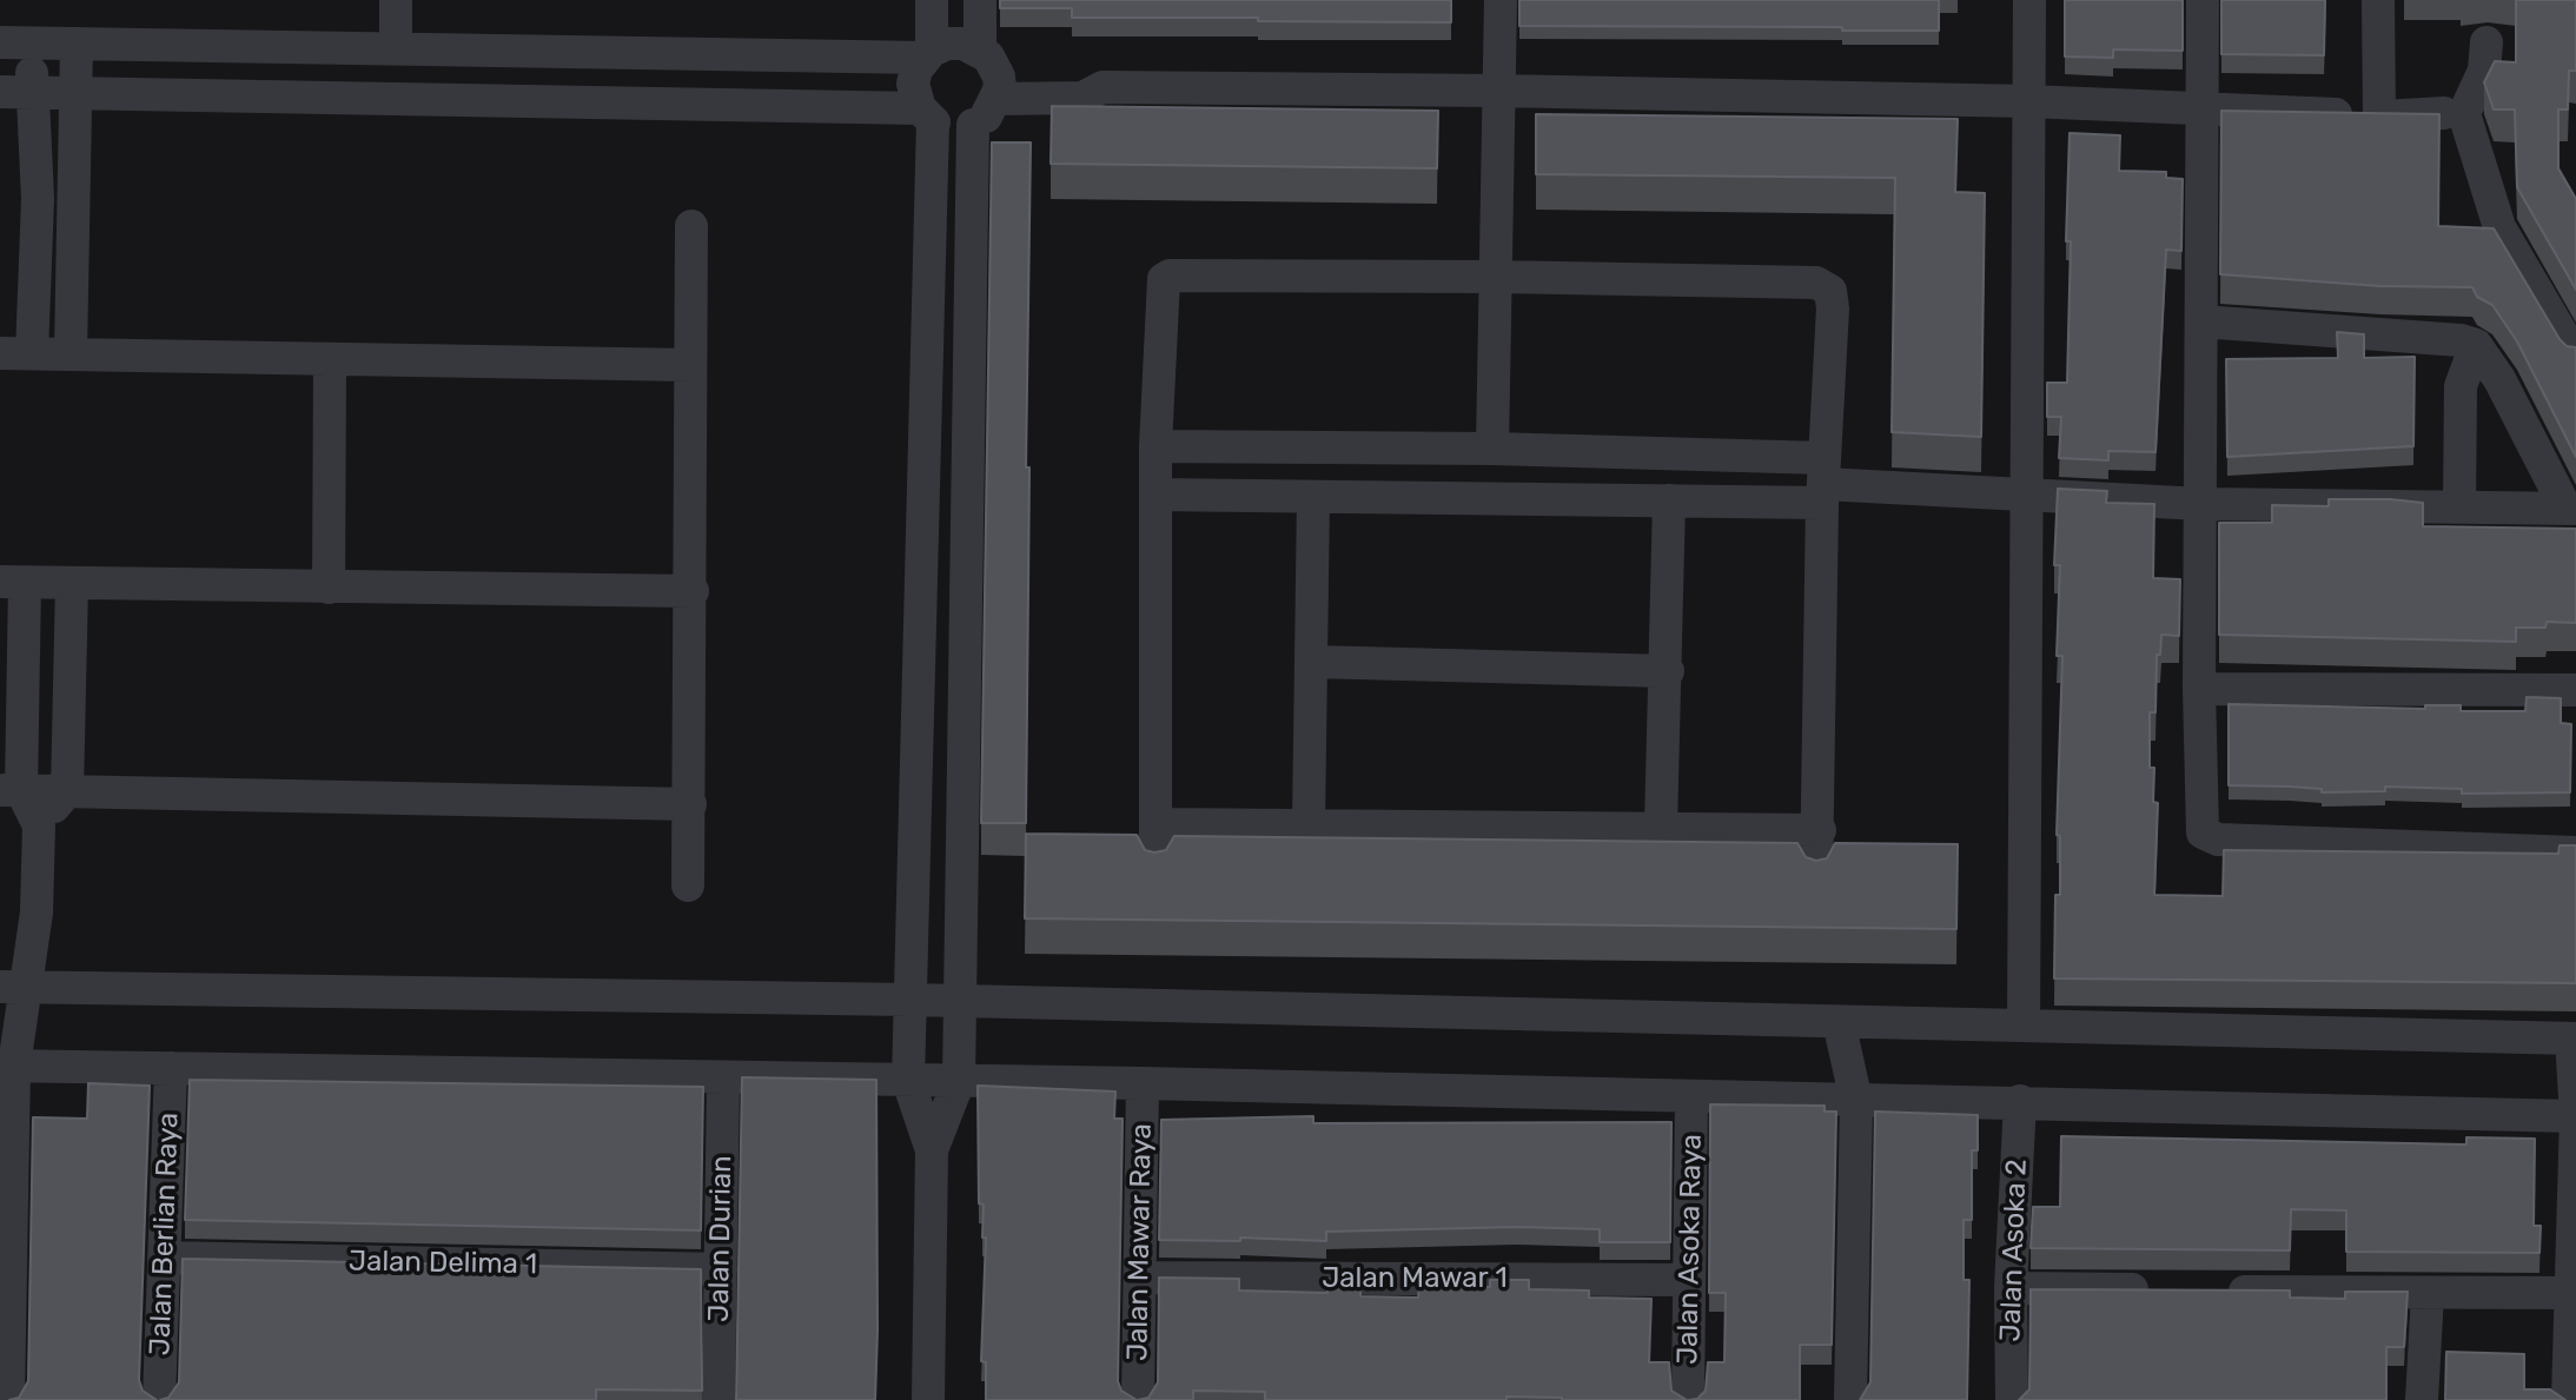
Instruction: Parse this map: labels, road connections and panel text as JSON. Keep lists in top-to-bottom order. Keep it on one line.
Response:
{"streets":{"street":["Jalan Berlian Raya","Jalan Durian","Jalan Mawar Raya","Jalan Asoka Raya","Jalan Asoka 2","Jalan Delima 1","Jalan Mawar 1"]},"crossings":[["Jalan Berlian Raya","Jalan Delima 1"],["Jalan Durian","Jalan Delima 1"],["Jalan Mawar Raya","Jalan Mawar 1"],["Jalan Asoka Raya","Jalan Mawar 1"]]}
